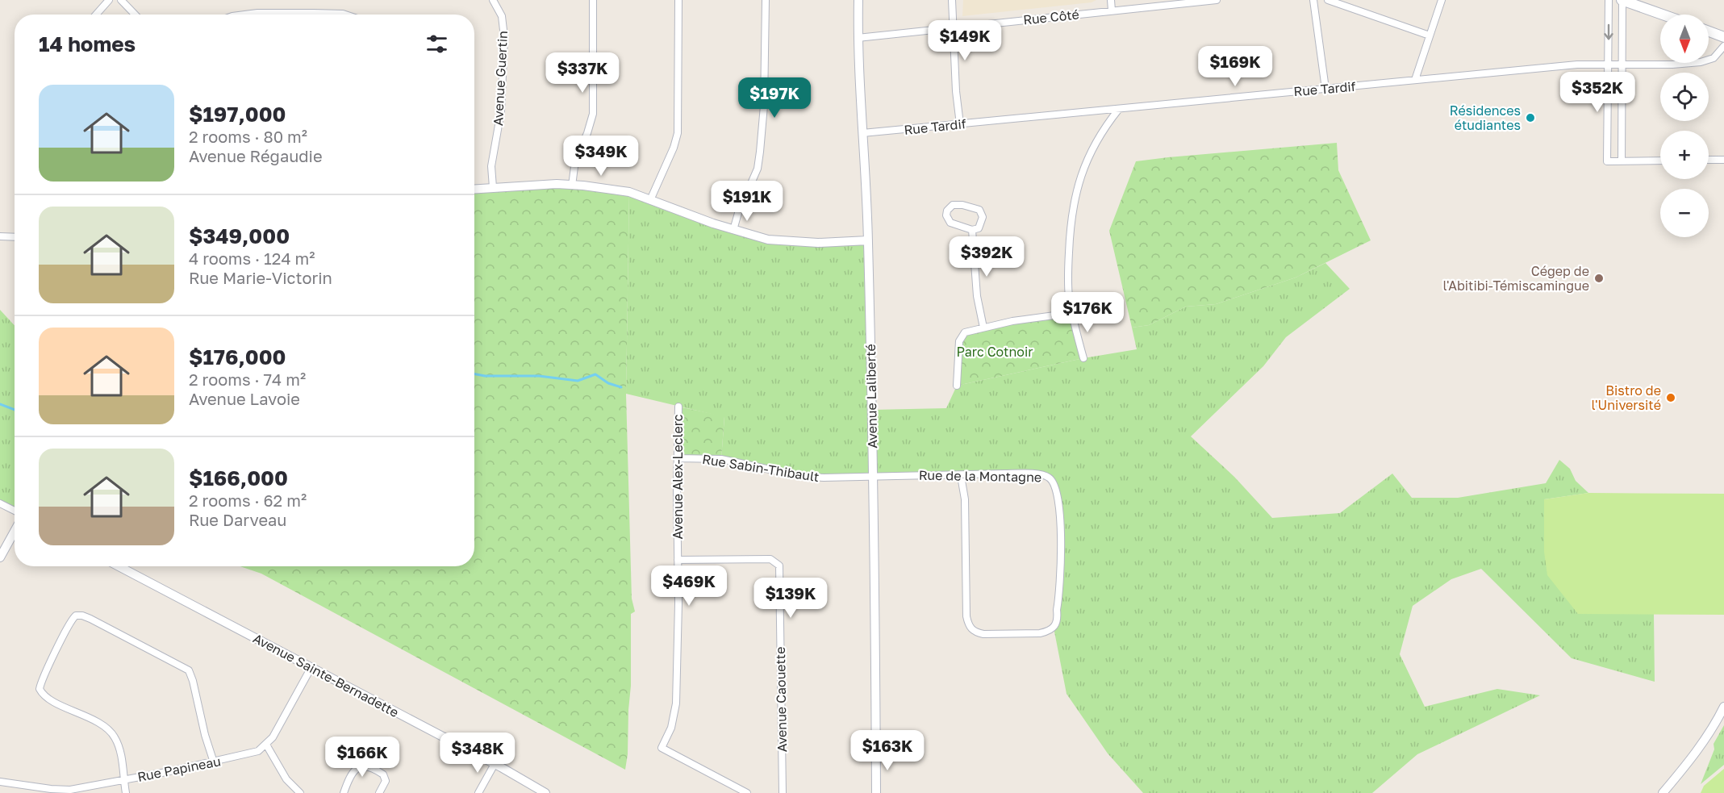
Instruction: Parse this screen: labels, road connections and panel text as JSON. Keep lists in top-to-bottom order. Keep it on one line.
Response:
{"streets":{"street":["Rue Côté","Avenue Guertin","Rue Tardif","Avenue Laliberté","Rue Sabin-Thibault","Rue de la Montagne","Avenue Alex-Leclerc","Avenue Sainte-Bernadette","Avenue Caouette","Rue Papineau"]},"crossings":[["Rue Côté","Avenue Laliberté"],["Rue Tardif","Avenue Laliberté"],["Avenue Laliberté","Rue Sabin-Thibault"],["Avenue Laliberté","Rue de la Montagne"],["Rue Sabin-Thibault","Rue de la Montagne"],["Rue Sabin-Thibault","Avenue Alex-Leclerc"],["Avenue Alex-Leclerc","Avenue Caouette"]],"parks":["Parc Cotnoir"],"places":["Résidences étudiantes","Cégep de l'Abitibi-Témiscamingue","Bistro de l'Université"],"north":"bottom","page":{"map_buttons":["+","−"],"heading":"14 homes","price":["$149K","$169K","$337K","$352K","$197K","$349K","$191K","$392K","$176K","$469K","$139K","$163K","$348K","$166K"],"list":[{"name":"$197,000","note":"2 rooms · 80 m² · Avenue Régaudie"},{"name":"$349,000","note":"4 rooms · 124 m² · Rue Marie-Victorin"},{"name":"$176,000","note":"2 rooms · 74 m² · Avenue Lavoie"},{"name":"$166,000","note":"2 rooms · 62 m² · Rue Darveau"}]}}
